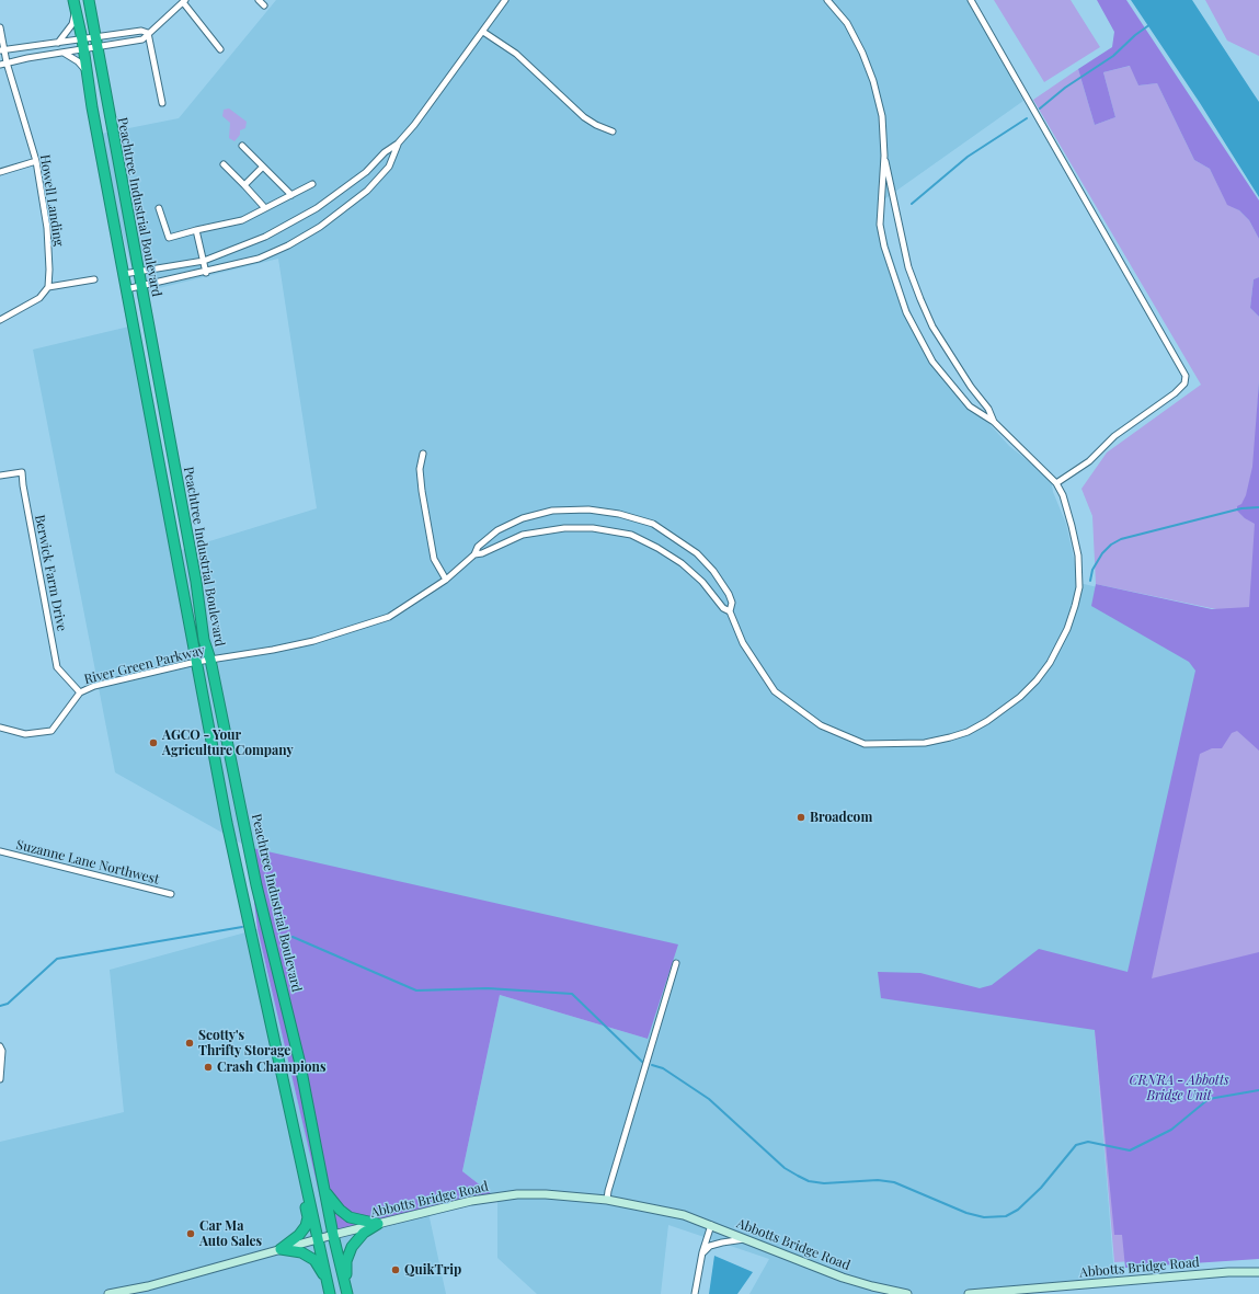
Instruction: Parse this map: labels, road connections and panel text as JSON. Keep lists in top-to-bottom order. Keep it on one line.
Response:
{"streets":{"highway":["Peachtree Industrial Boulevard"],"main road":["Abbotts Bridge Road"],"street":["Howell Landing","Berwick Farm Drive","River Green Parkway","Suzanne Lane Northwest"]},"crossings":[["Peachtree Industrial Boulevard","River Green Parkway"],["Peachtree Industrial Boulevard","Abbotts Bridge Road"],["Berwick Farm Drive","River Green Parkway"]],"parks":["CRNRA - Abbotts Bridge Unit"],"places":["AGCO - Your Agriculture Company","Broadcom","Scotty's Thrifty Storage","Crash Champions","Car Ma Auto Sales","QuikTrip"]}
